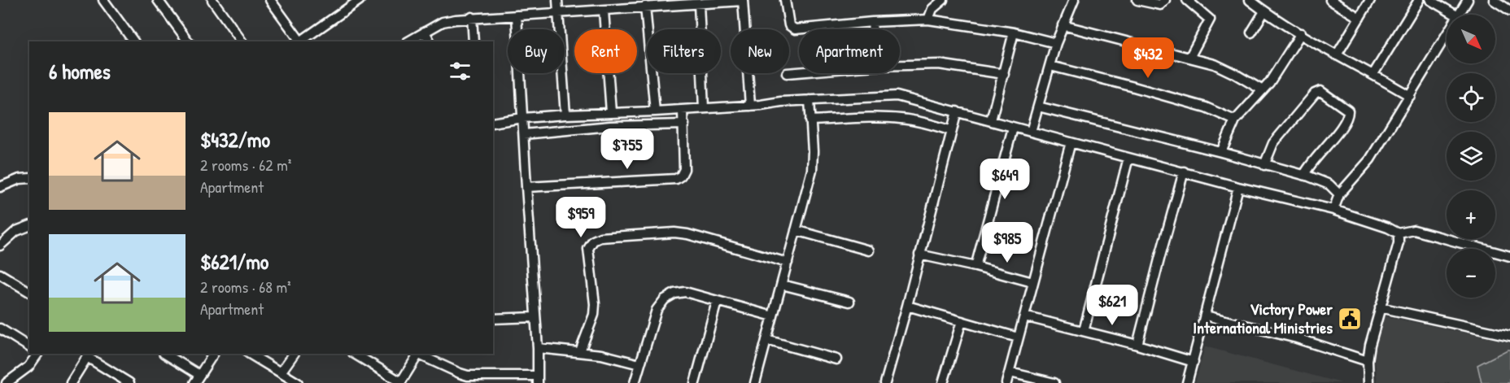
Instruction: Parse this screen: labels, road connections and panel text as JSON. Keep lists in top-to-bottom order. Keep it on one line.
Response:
{"places":{"public building":["Victory Power International Ministries"]},"north":"bottom right","page":{"map_buttons":["+","−"],"chip":["Buy","Rent","Filters","New","Apartment"],"price":["$432","$755","$649","$959","$985","$621"],"heading":"6 homes","list":[{"name":"$432/mo","note":"2 rooms · 62 m² · Apartment"},{"name":"$621/mo","note":"2 rooms · 68 m² · Apartment"}]}}
